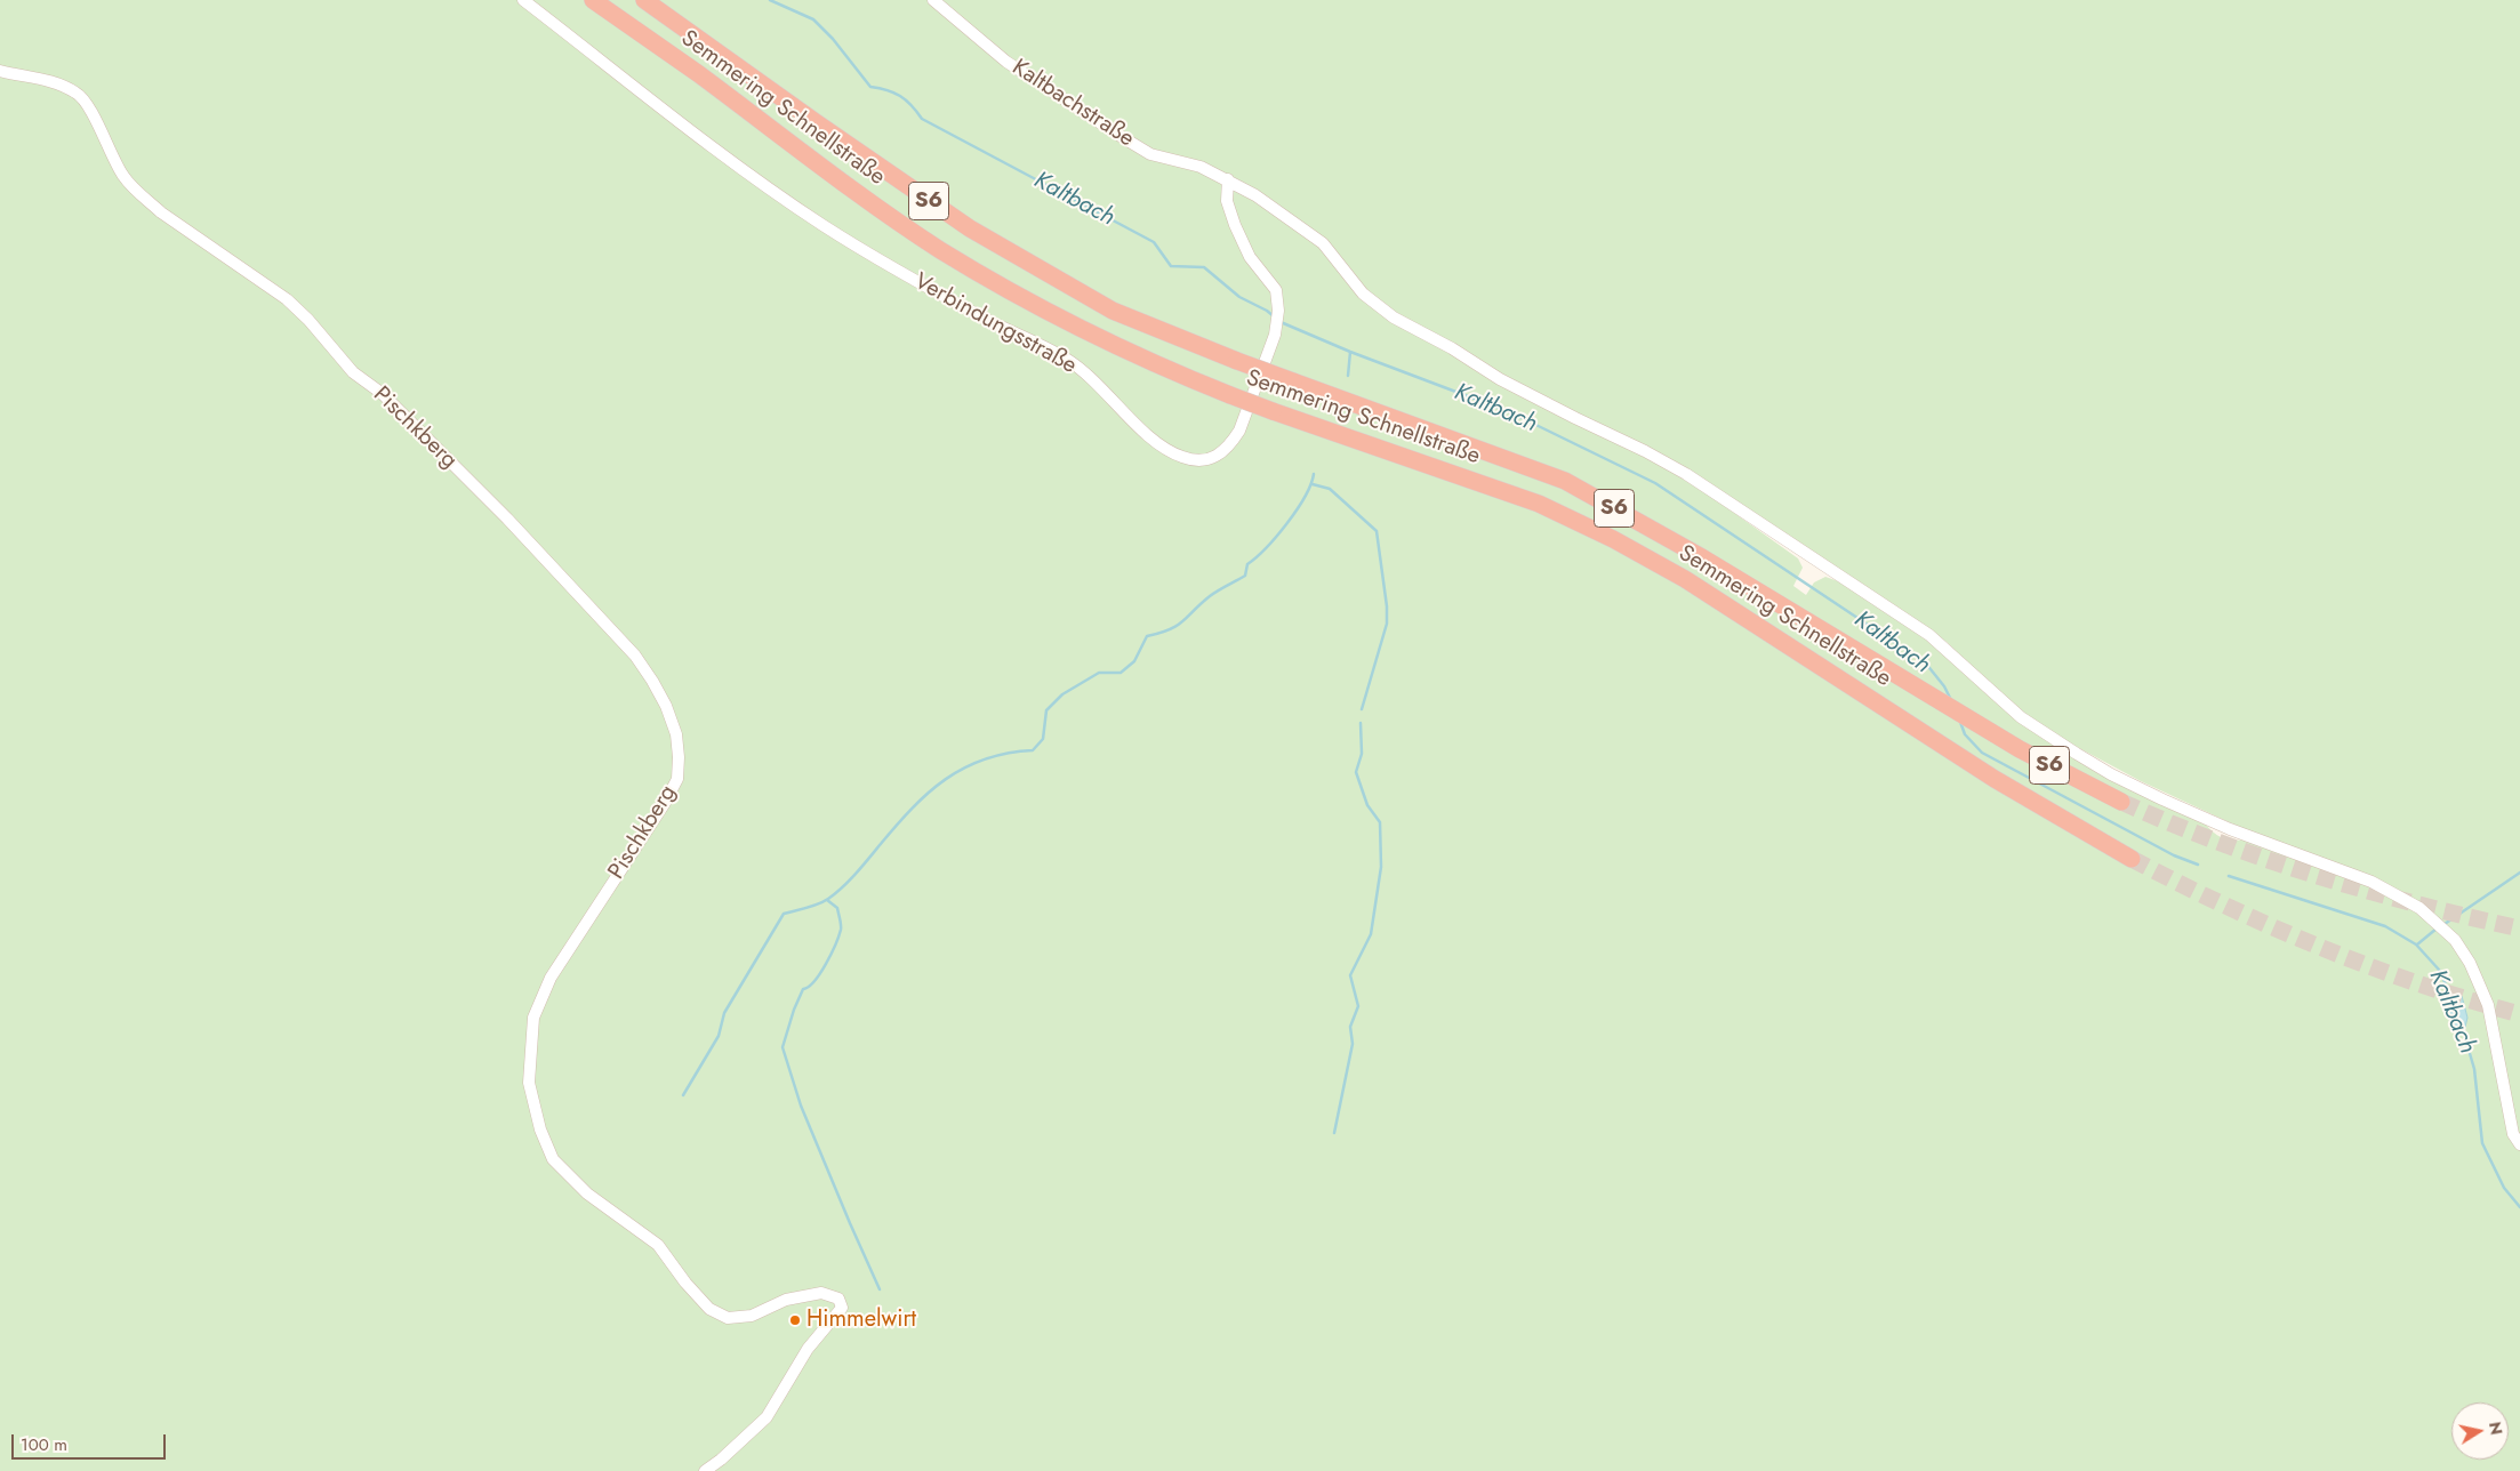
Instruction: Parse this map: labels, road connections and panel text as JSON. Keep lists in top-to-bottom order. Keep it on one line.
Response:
{"streets":{"highway":["Semmering Schnellstraße","S6"],"street":["Kaltbachstraße","Verbindungsstraße","Pischkberg"]},"crossings":[["Kaltbachstraße","Verbindungsstraße"]],"water":["Kaltbach"],"places":["Himmelwirt"],"scale_bar":"100 m","north":"right"}
